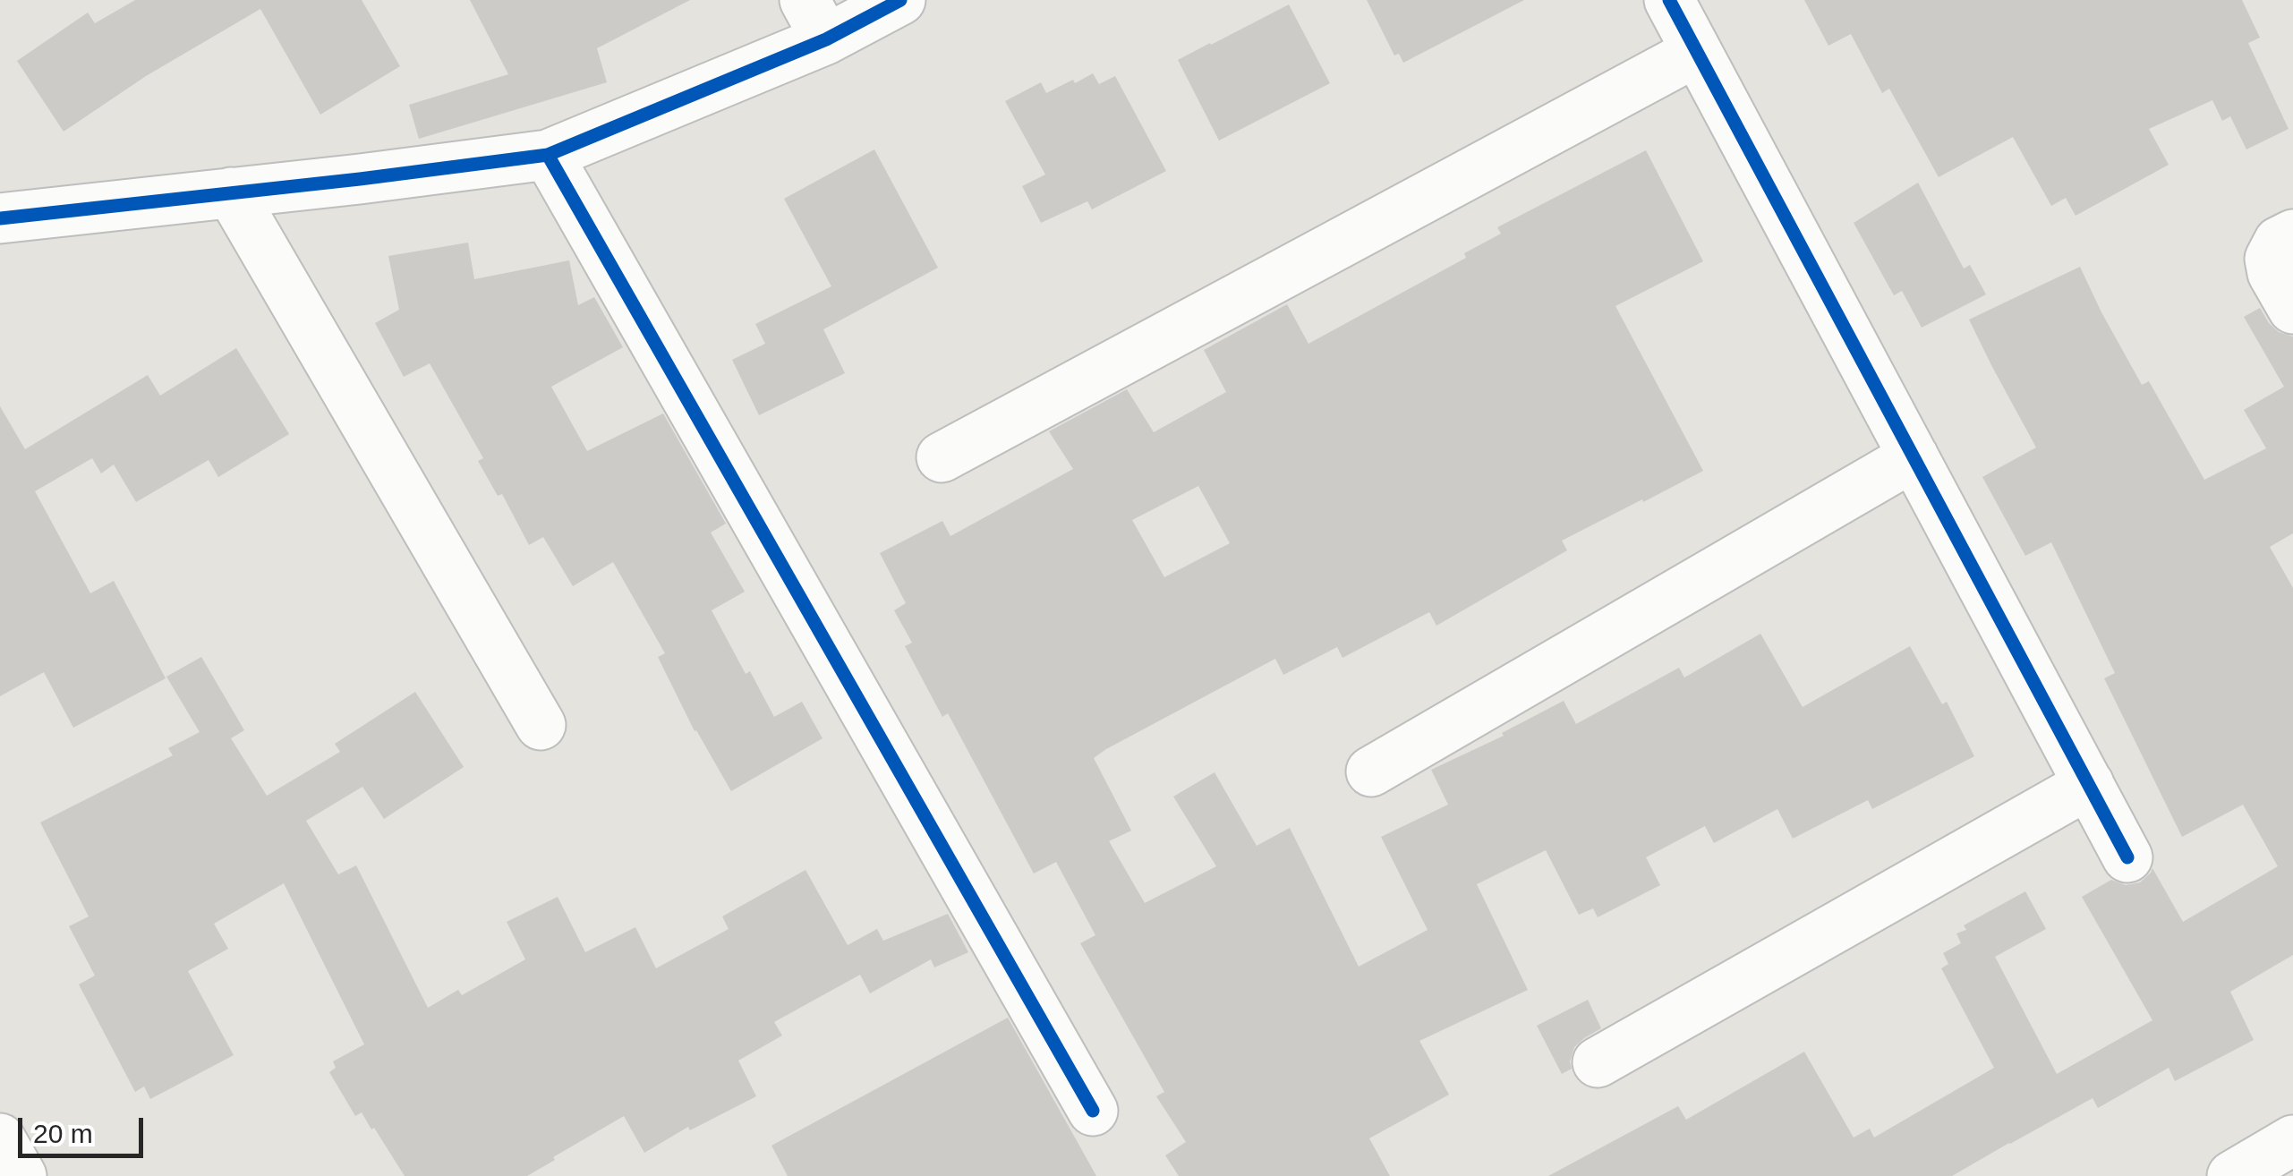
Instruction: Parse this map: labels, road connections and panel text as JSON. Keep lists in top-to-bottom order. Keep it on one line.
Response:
{"scale_bar":"20 m"}
